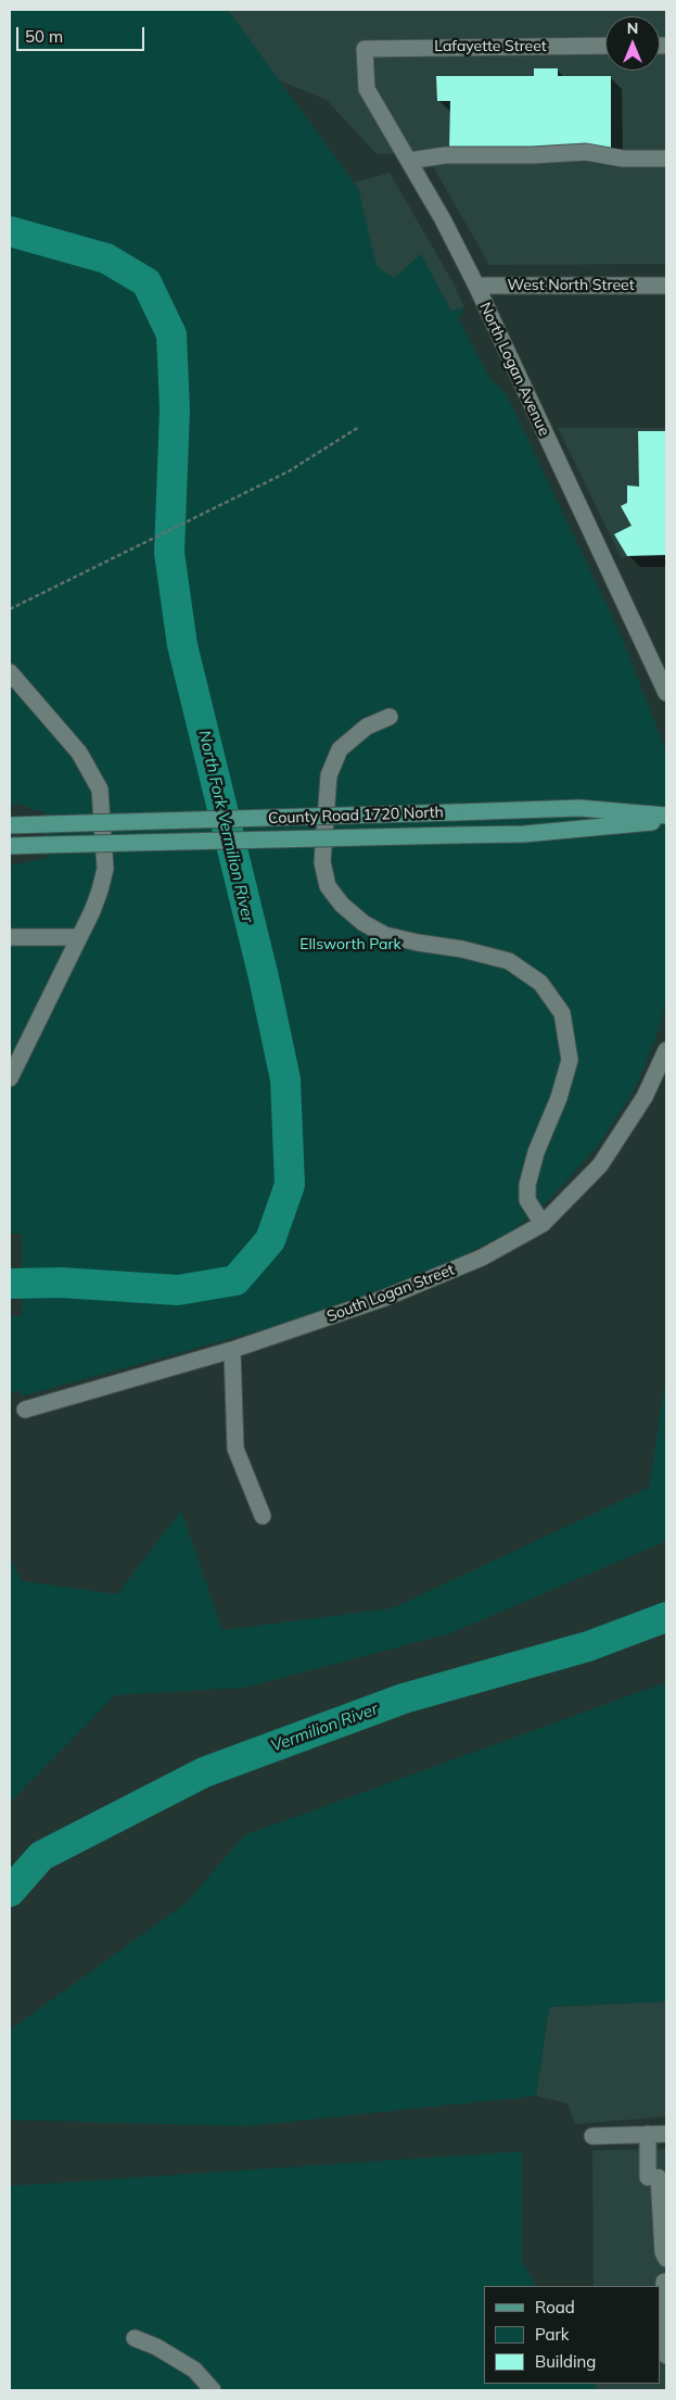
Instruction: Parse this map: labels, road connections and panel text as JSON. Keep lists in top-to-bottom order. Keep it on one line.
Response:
{"streets":{"main road":["County Road 1720 North"],"street":["Lafayette Street","West North Street","North Logan Avenue","South Logan Street"]},"crossings":[["Lafayette Street","North Logan Avenue"],["West North Street","North Logan Avenue"]],"water":["North Fork Vermilion River","Vermilion River"],"parks":["Ellsworth Park"],"legend":["Road","Park","Building"],"scale_bar":"50 m","north":"top"}
